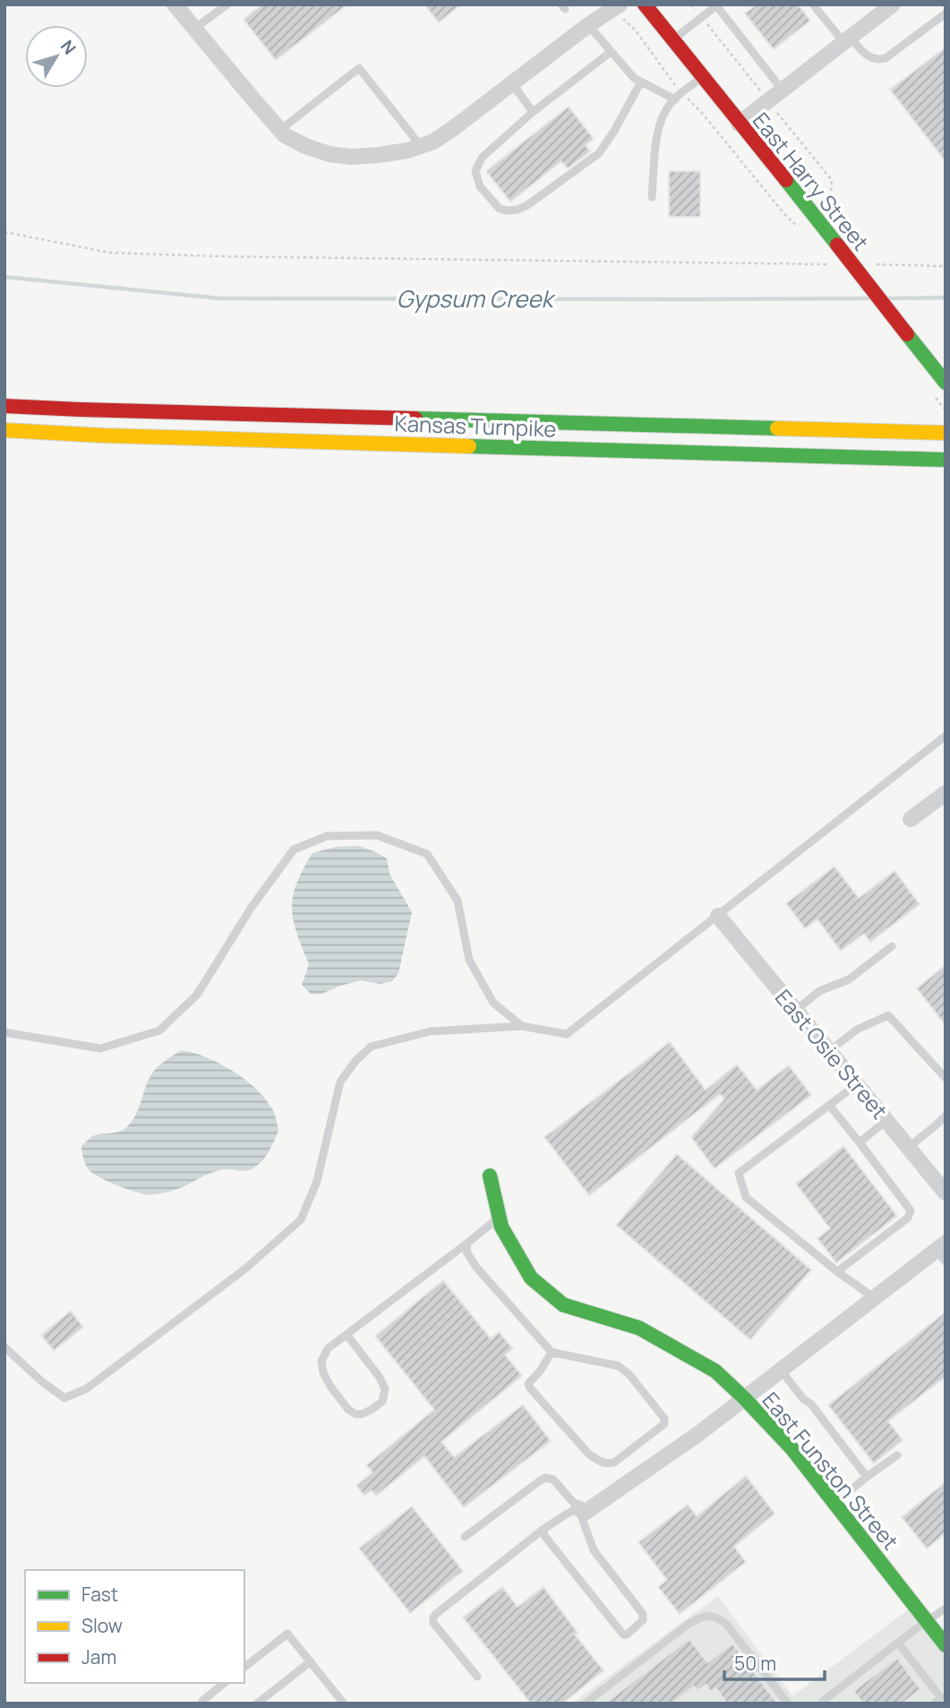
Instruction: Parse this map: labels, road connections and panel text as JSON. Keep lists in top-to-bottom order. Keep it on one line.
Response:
{"streets":{"main road":["East Harry Street","Kansas Turnpike","East Funston Street"],"street":["East Osie Street"]},"water":["Gypsum Creek"],"legend":["Fast","Slow","Jam"],"scale_bar":"50 m","north":"top right"}
